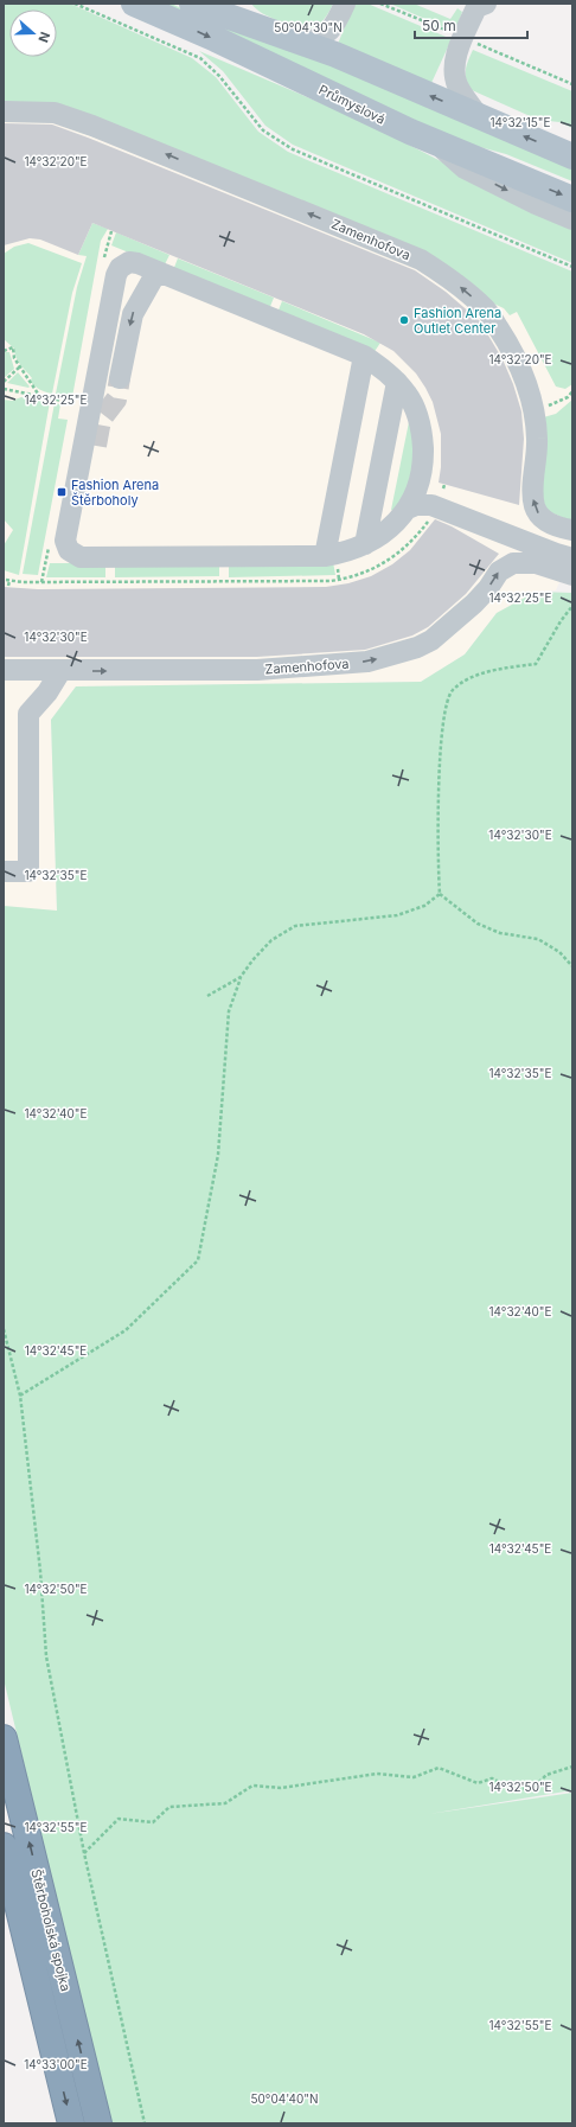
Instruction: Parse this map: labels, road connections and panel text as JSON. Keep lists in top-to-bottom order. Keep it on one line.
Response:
{"streets":{"highway":["Štěrboholská spojka"],"main road":["Průmyslová"],"lane":["Zamenhofova"]},"places":{"other":["Fashion Arena Outlet Center"],"transit":["Fashion Arena Štěrboholy"]},"scale_bar":"50 m","north":"right","coordinates":["50°04'30\"N","14°32'15\"E","14°32'20\"E","14°32'25\"E","14°32'30\"E","14°32'35\"E","14°32'40\"E","14°32'45\"E","14°32'50\"E","14°32'55\"E","14°33'00\"E","50°04'40\"N"]}
